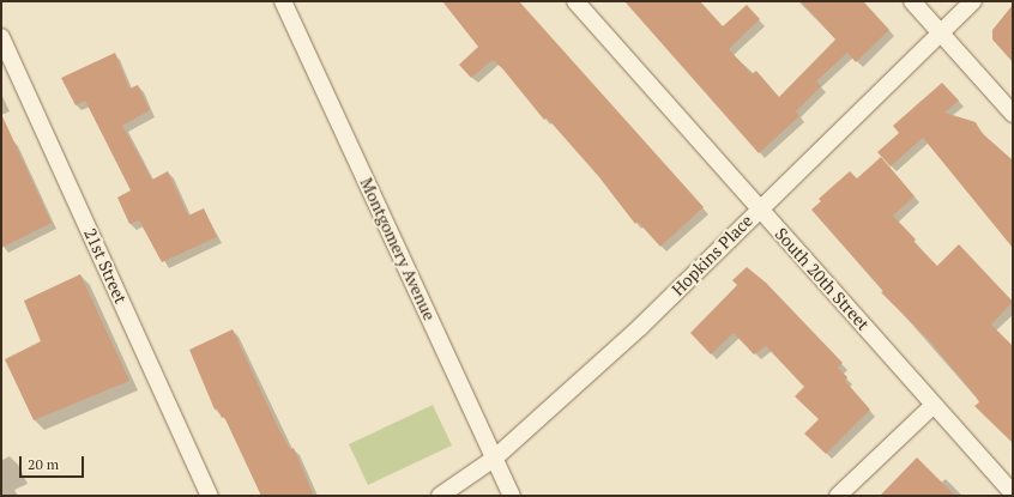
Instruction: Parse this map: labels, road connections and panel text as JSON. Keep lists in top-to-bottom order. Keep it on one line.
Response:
{"streets":{"street":["Montgomery Avenue","Hopkins Place","21st Street","South 20th Street"]},"crossings":[["Montgomery Avenue","Hopkins Place"],["Hopkins Place","South 20th Street"]],"scale_bar":"20 m"}
